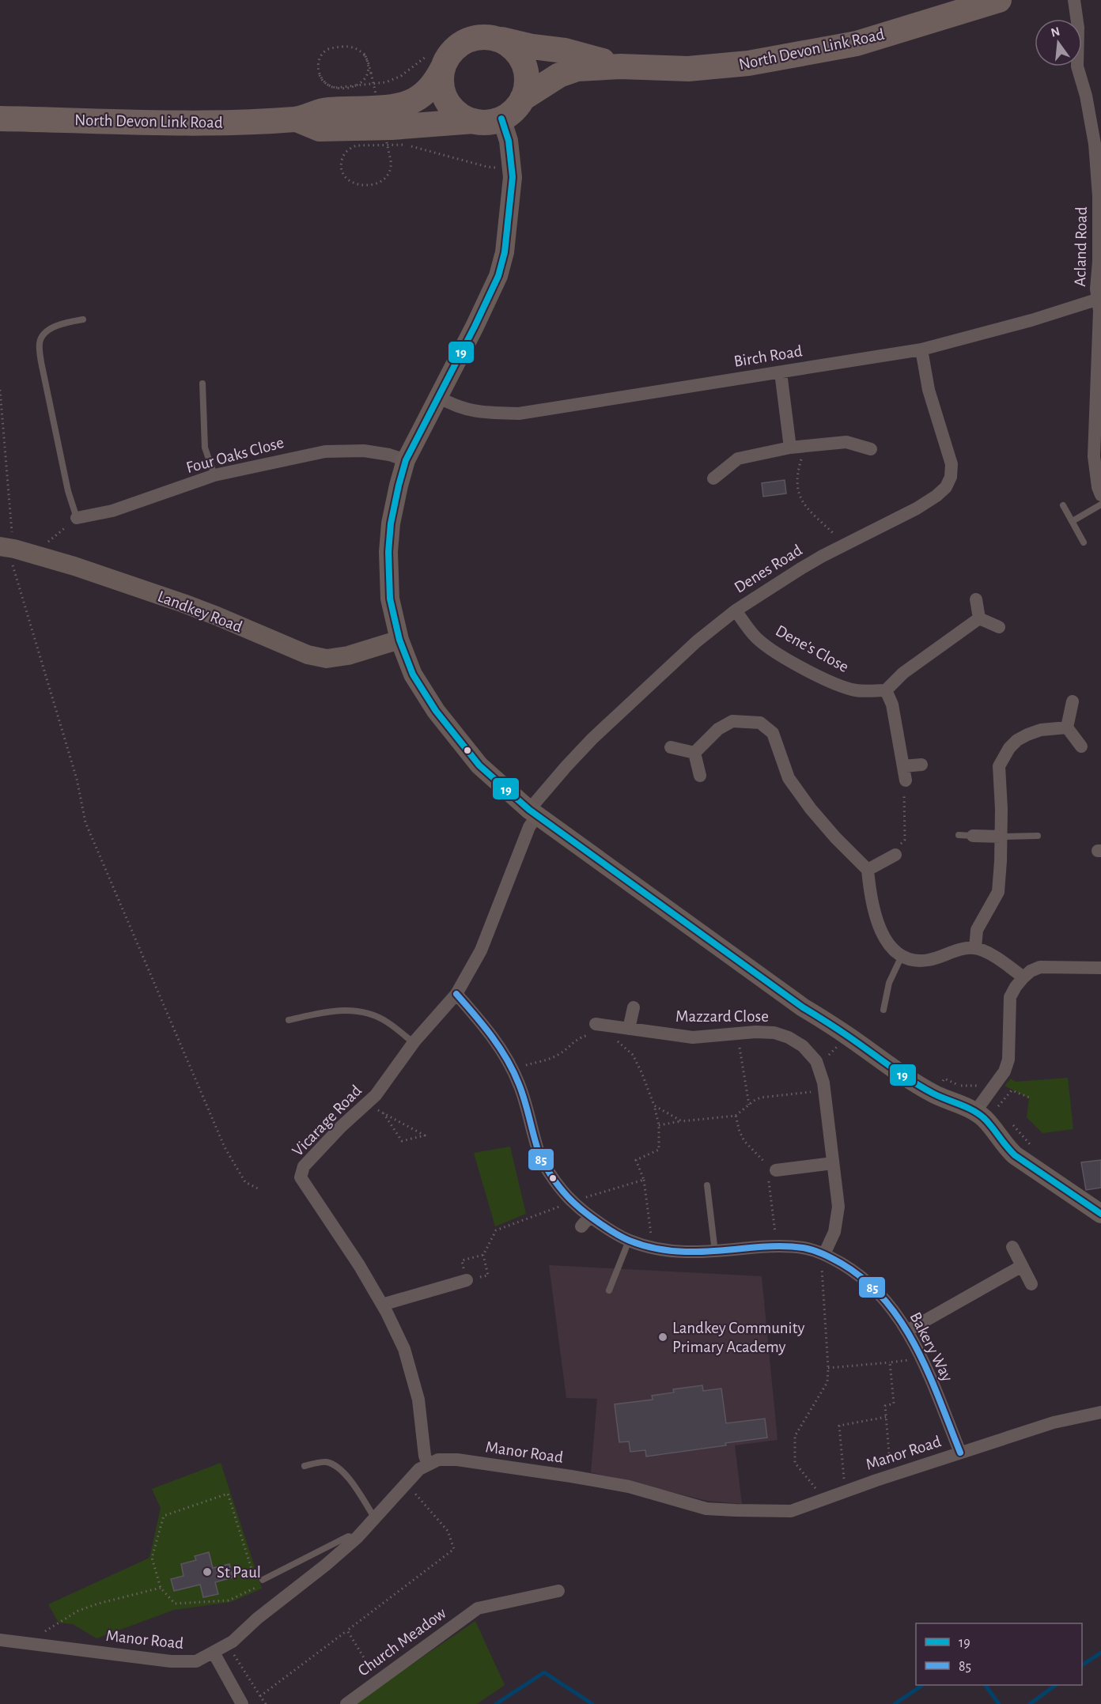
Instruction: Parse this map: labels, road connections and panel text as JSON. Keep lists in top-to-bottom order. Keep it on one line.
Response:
{"streets":{"highway":["North Devon Link Road"],"street":["Acland Road","Birch Road","Four Oaks Close","Denes Road","Landkey Road","Dene's Close","Mazzard Close","Vicarage Road","Bakery Way","Manor Road","Church Meadow"]},"crossings":[["Acland Road","Birch Road"],["Birch Road","Denes Road"],["Denes Road","Dene's Close"],["Denes Road","Vicarage Road"],["Mazzard Close","Bakery Way"],["Vicarage Road","Bakery Way"],["Vicarage Road","Manor Road"],["Bakery Way","Manor Road"]],"places":["Landkey Community Primary Academy","St Paul"],"lines":["transit line 19","transit line 85"],"legend":["19","85"],"north":"top"}
